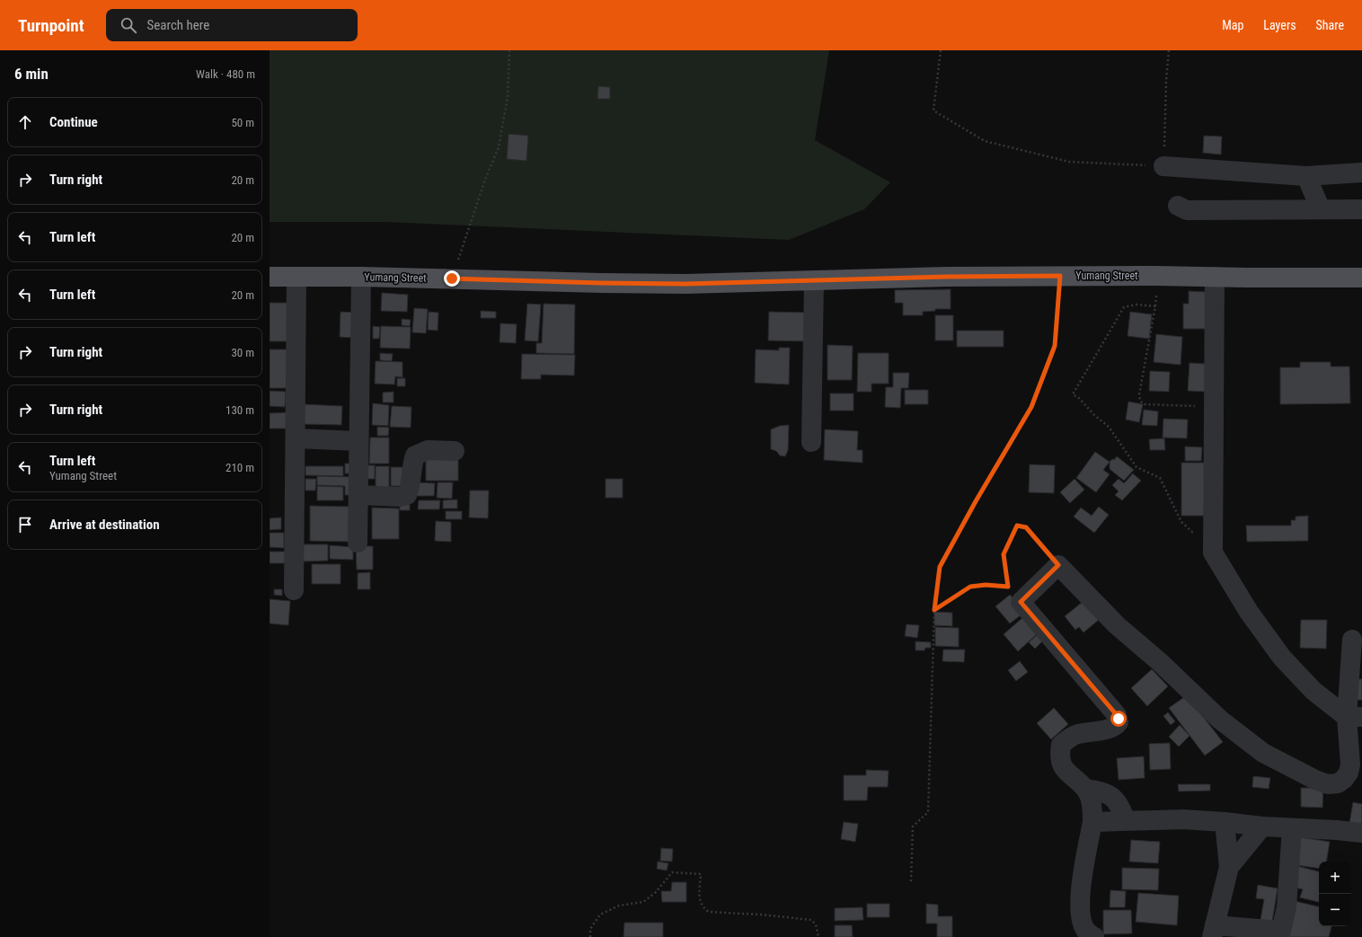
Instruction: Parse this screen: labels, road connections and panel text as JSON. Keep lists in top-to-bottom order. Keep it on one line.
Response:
{"streets":{"main road":["Yumang Street"]},"page":{"header":"Turnpoint","search":"Search here","nav":["Map","Layers","Share"],"heading":["6 min","Walk · 480 m"],"list":[["Continue","50 m"],["Turn right","20 m"],["Turn left","20 m"],["Turn left","20 m"],["Turn right","30 m"],["Turn right","130 m"],["Turn left","Yumang Street","210 m"],"Arrive at destination"],"map_buttons":["+","−"]}}
